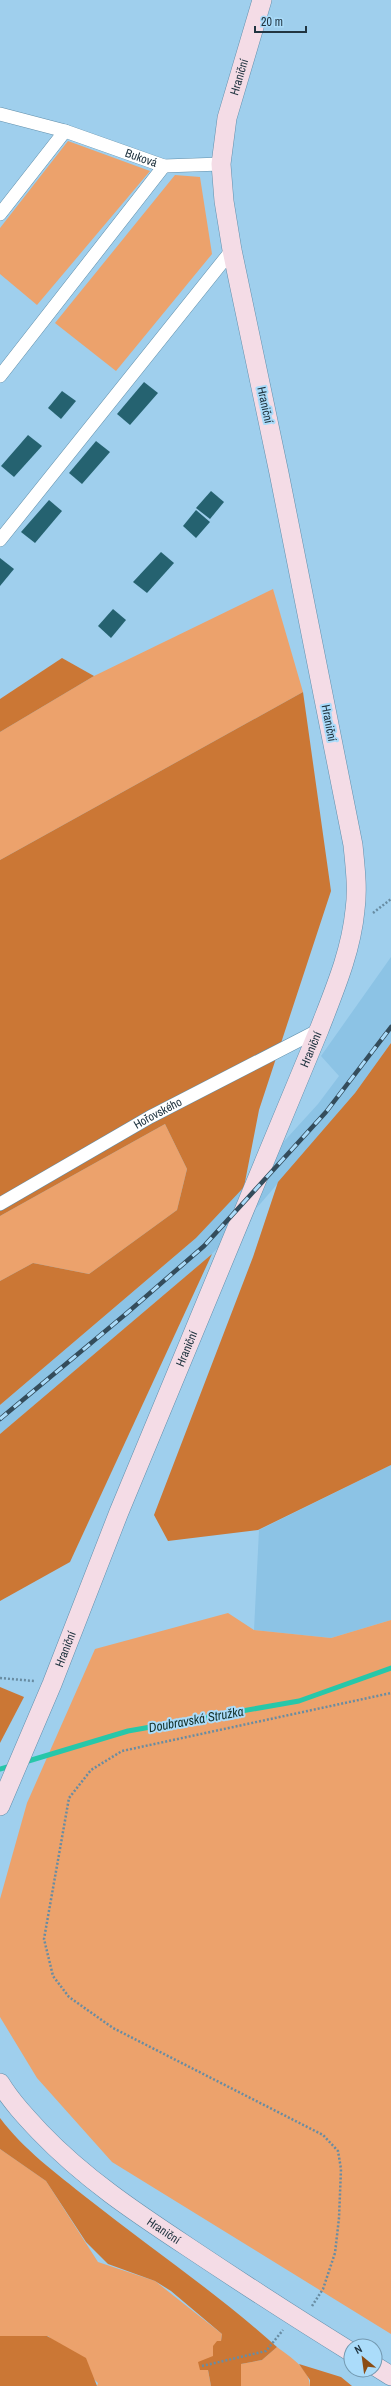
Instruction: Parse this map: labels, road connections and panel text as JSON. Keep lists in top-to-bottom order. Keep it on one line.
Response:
{"streets":{"main road":["Hraniční"],"street":["Buková","Hořovského"]},"crossings":[["Hraniční","Buková"],["Hraniční","Hořovského"]],"water":["Doubravská Stružka"],"scale_bar":"20 m","north":"top left"}
